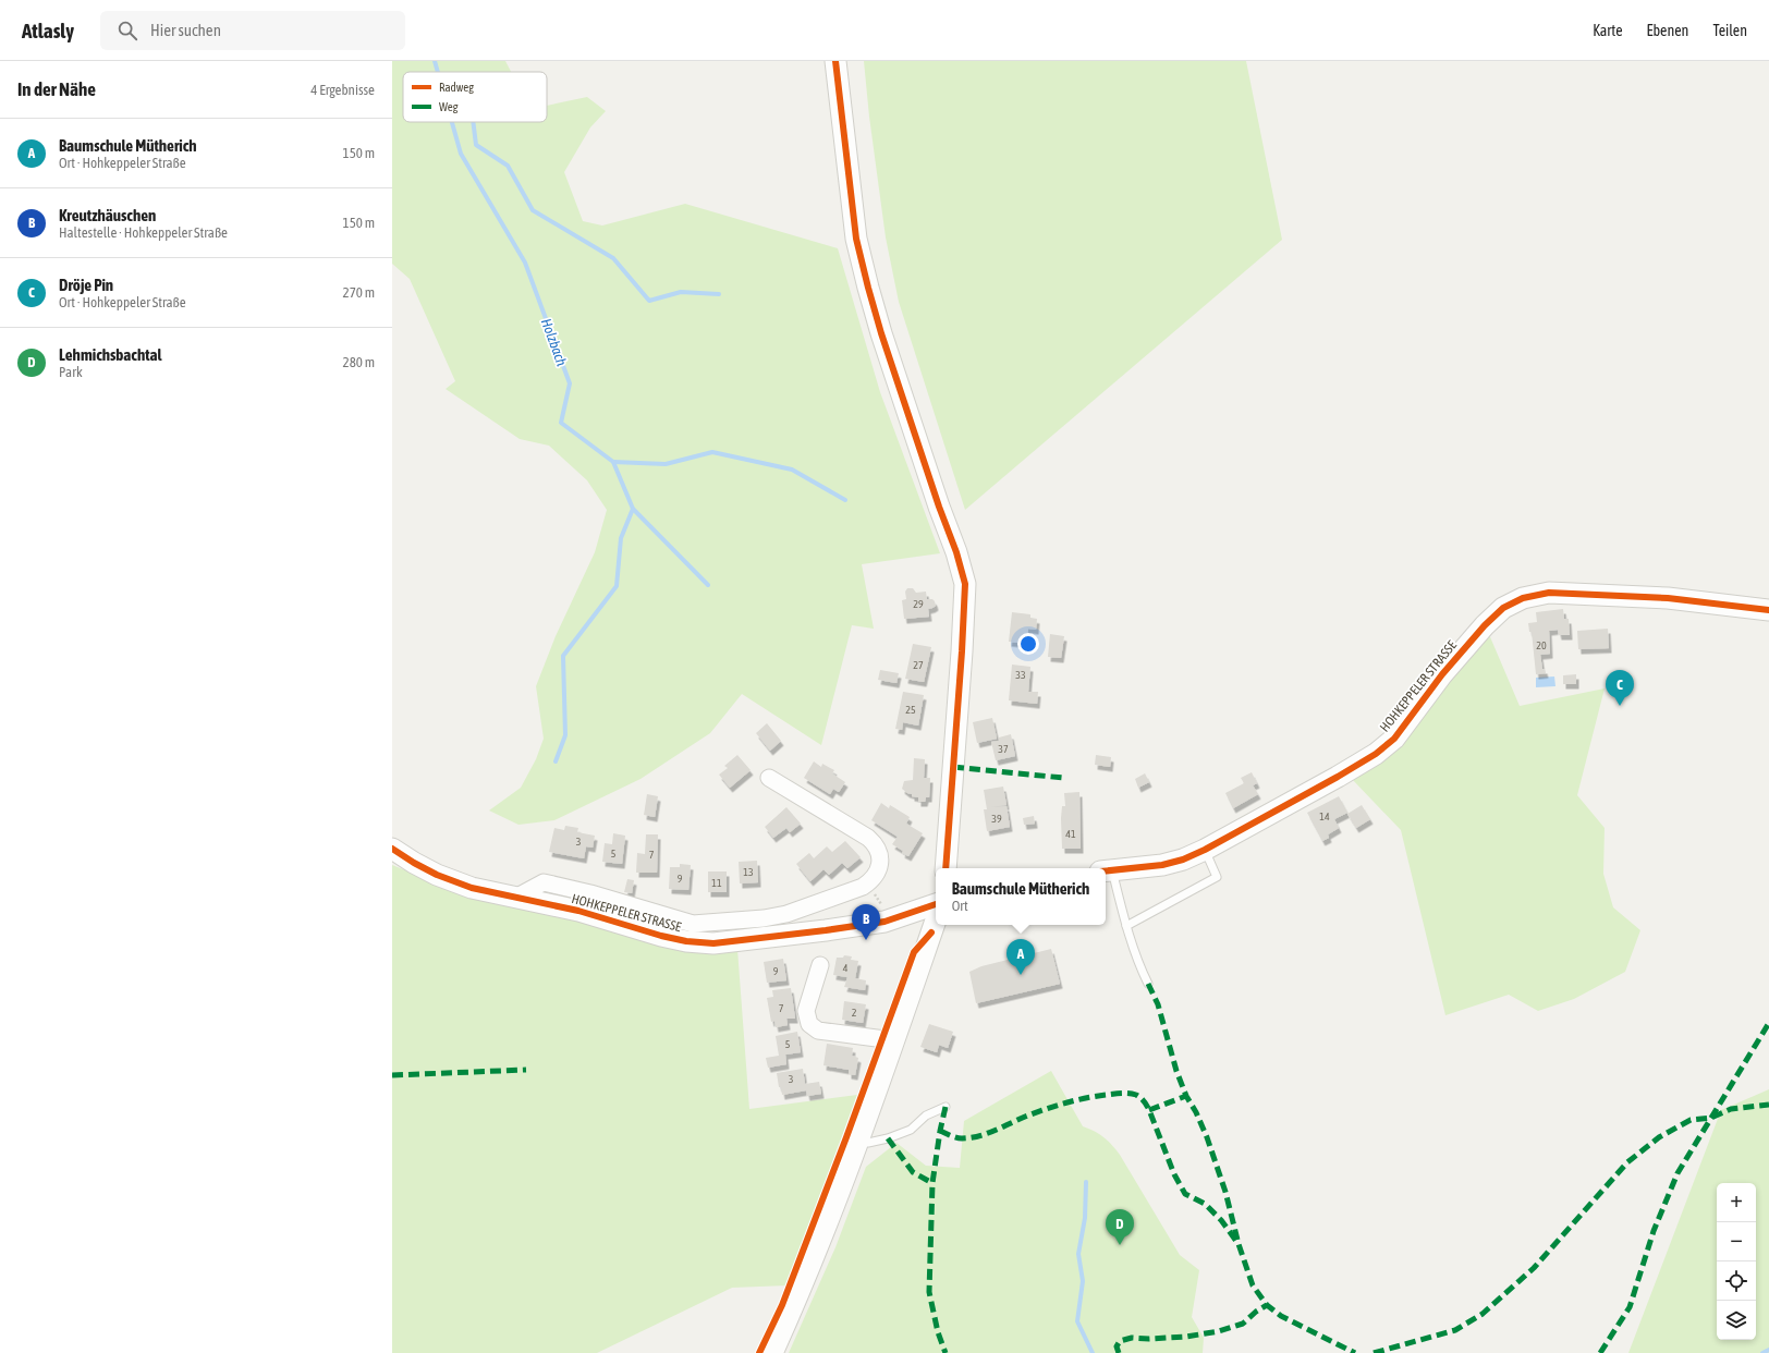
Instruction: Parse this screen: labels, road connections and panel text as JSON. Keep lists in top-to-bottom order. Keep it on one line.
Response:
{"streets":{"street":["HOHKEPPELER STRASSE"]},"water":["Holzbach"],"house_numbers":["29","20","27","33","25","37","14","39","41","3","5","7","13","9","11","4","9","7","2","5","3"],"legend":["Radweg","Weg"],"page":{"header":"Atlasly","search":"Hier suchen","nav":["Karte","Ebenen","Teilen"],"heading":["In der Nähe","4 Ergebnisse"],"list":[{"mark":"A","name":"Baumschule Mütherich","note":"Ort · Hohkeppeler Straße","value":"150 m"},{"mark":"B","name":"Kreutzhäuschen","note":"Haltestelle · Hohkeppeler Straße","value":"150 m"},{"mark":"C","name":"Dröje Pin","note":"Ort · Hohkeppeler Straße","value":"270 m"},{"mark":"D","name":"Lehmichsbachtal","note":"Park","value":"280 m"}],"pins":["C","B","A","D"],"popup":["Baumschule Mütherich","Ort"],"map_buttons":["+","−"]}}
